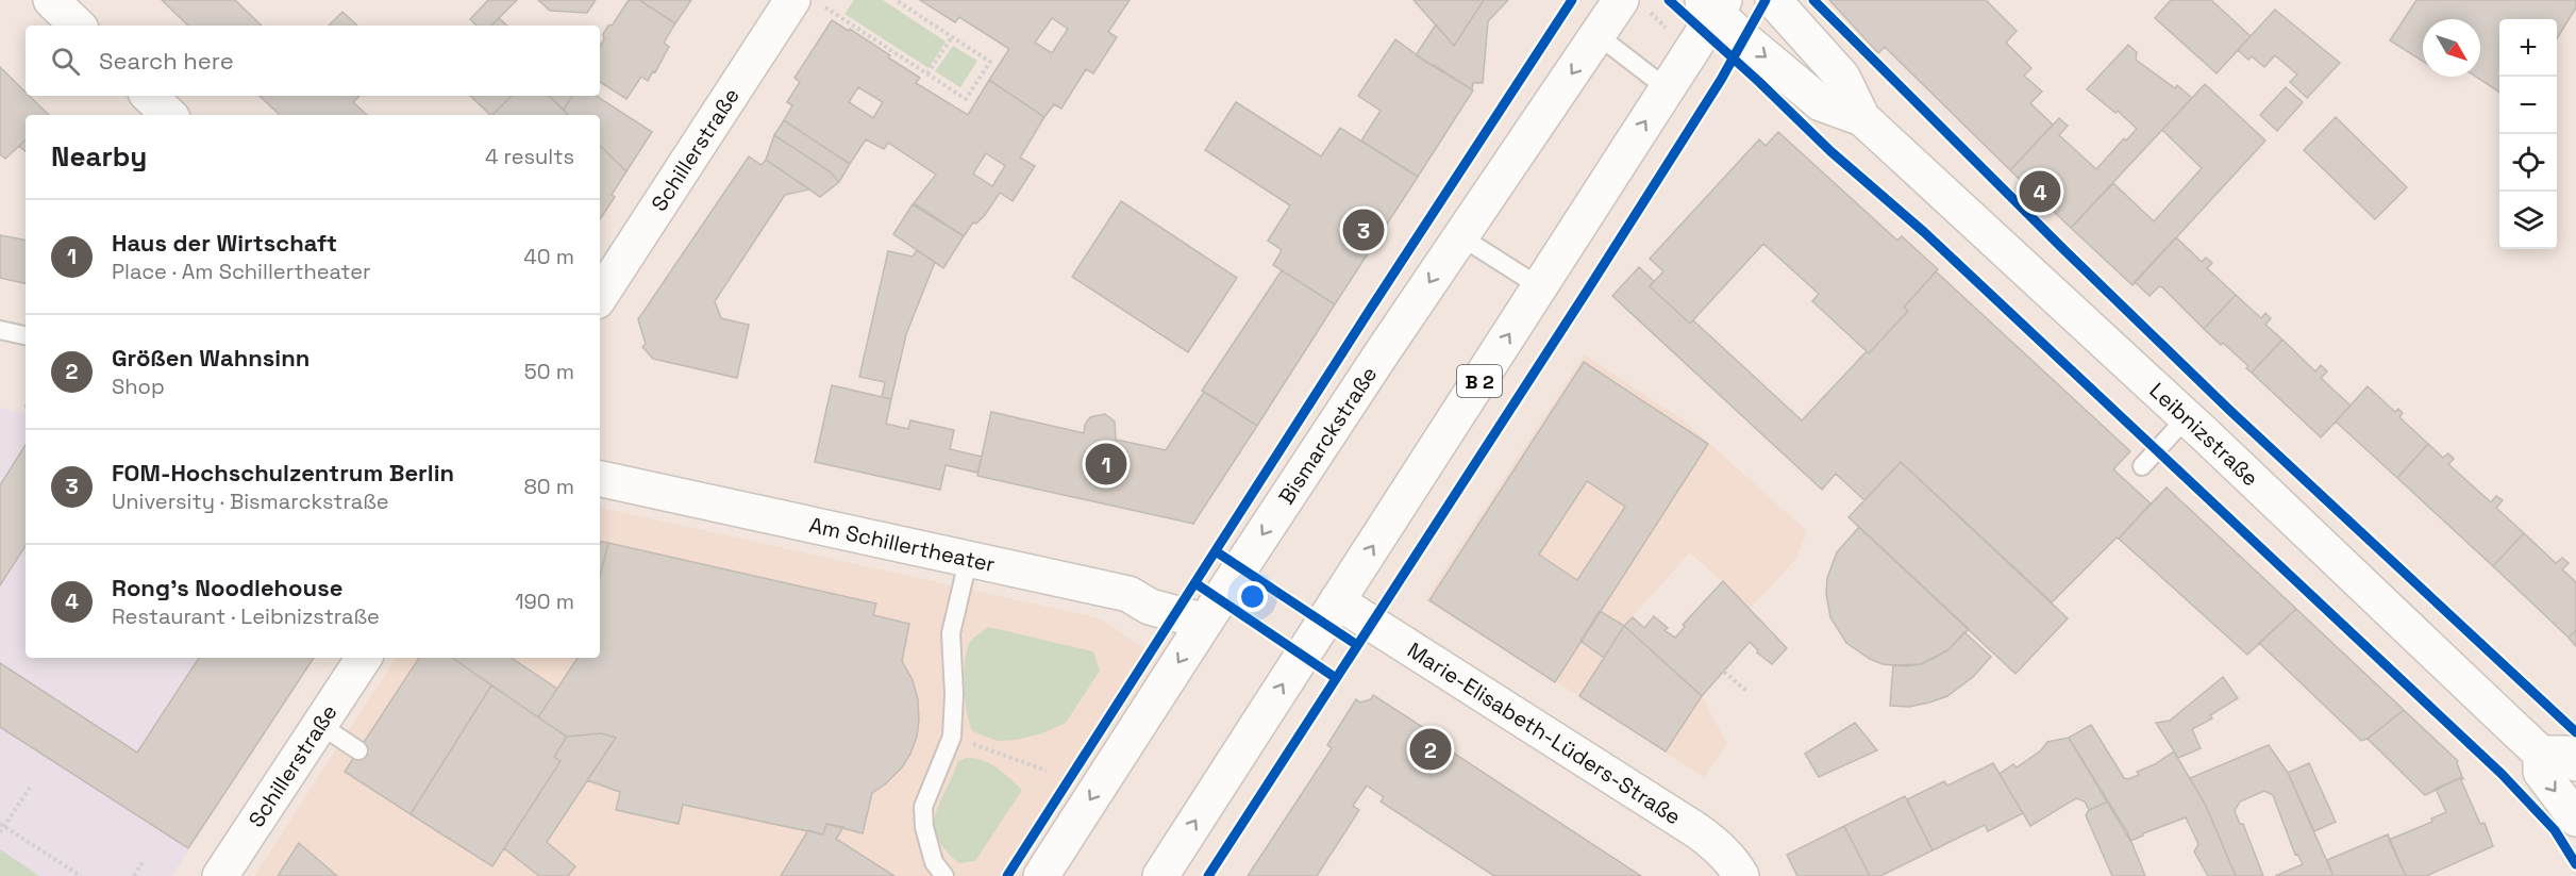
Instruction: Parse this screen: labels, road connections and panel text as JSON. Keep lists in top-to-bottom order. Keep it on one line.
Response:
{"streets":{"street":["Schillerstraße","B 2","Leibnizstraße","Bismarckstraße","Am Schillertheater","Marie-Elisabeth-Lüders-Straße"]},"crossings":[["B 2","Leibnizstraße"],["B 2","Marie-Elisabeth-Lüders-Straße"],["Bismarckstraße","Am Schillertheater"]],"north":"bottom right","page":{"map_buttons":["+","−"],"search":"Search here","heading":["Nearby","4 results"],"pins":["4","3","1","2"],"list":[{"mark":"1","name":"Haus der Wirtschaft","note":"Place · Am Schillertheater","value":"40 m"},{"mark":"2","name":"Größen Wahnsinn","note":"Shop","value":"50 m"},{"mark":"3","name":"FOM-Hochschulzentrum Berlin","note":"University · Bismarckstraße","value":"80 m"},{"mark":"4","name":"Rong's Noodlehouse","note":"Restaurant · Leibnizstraße","value":"190 m"}]}}
